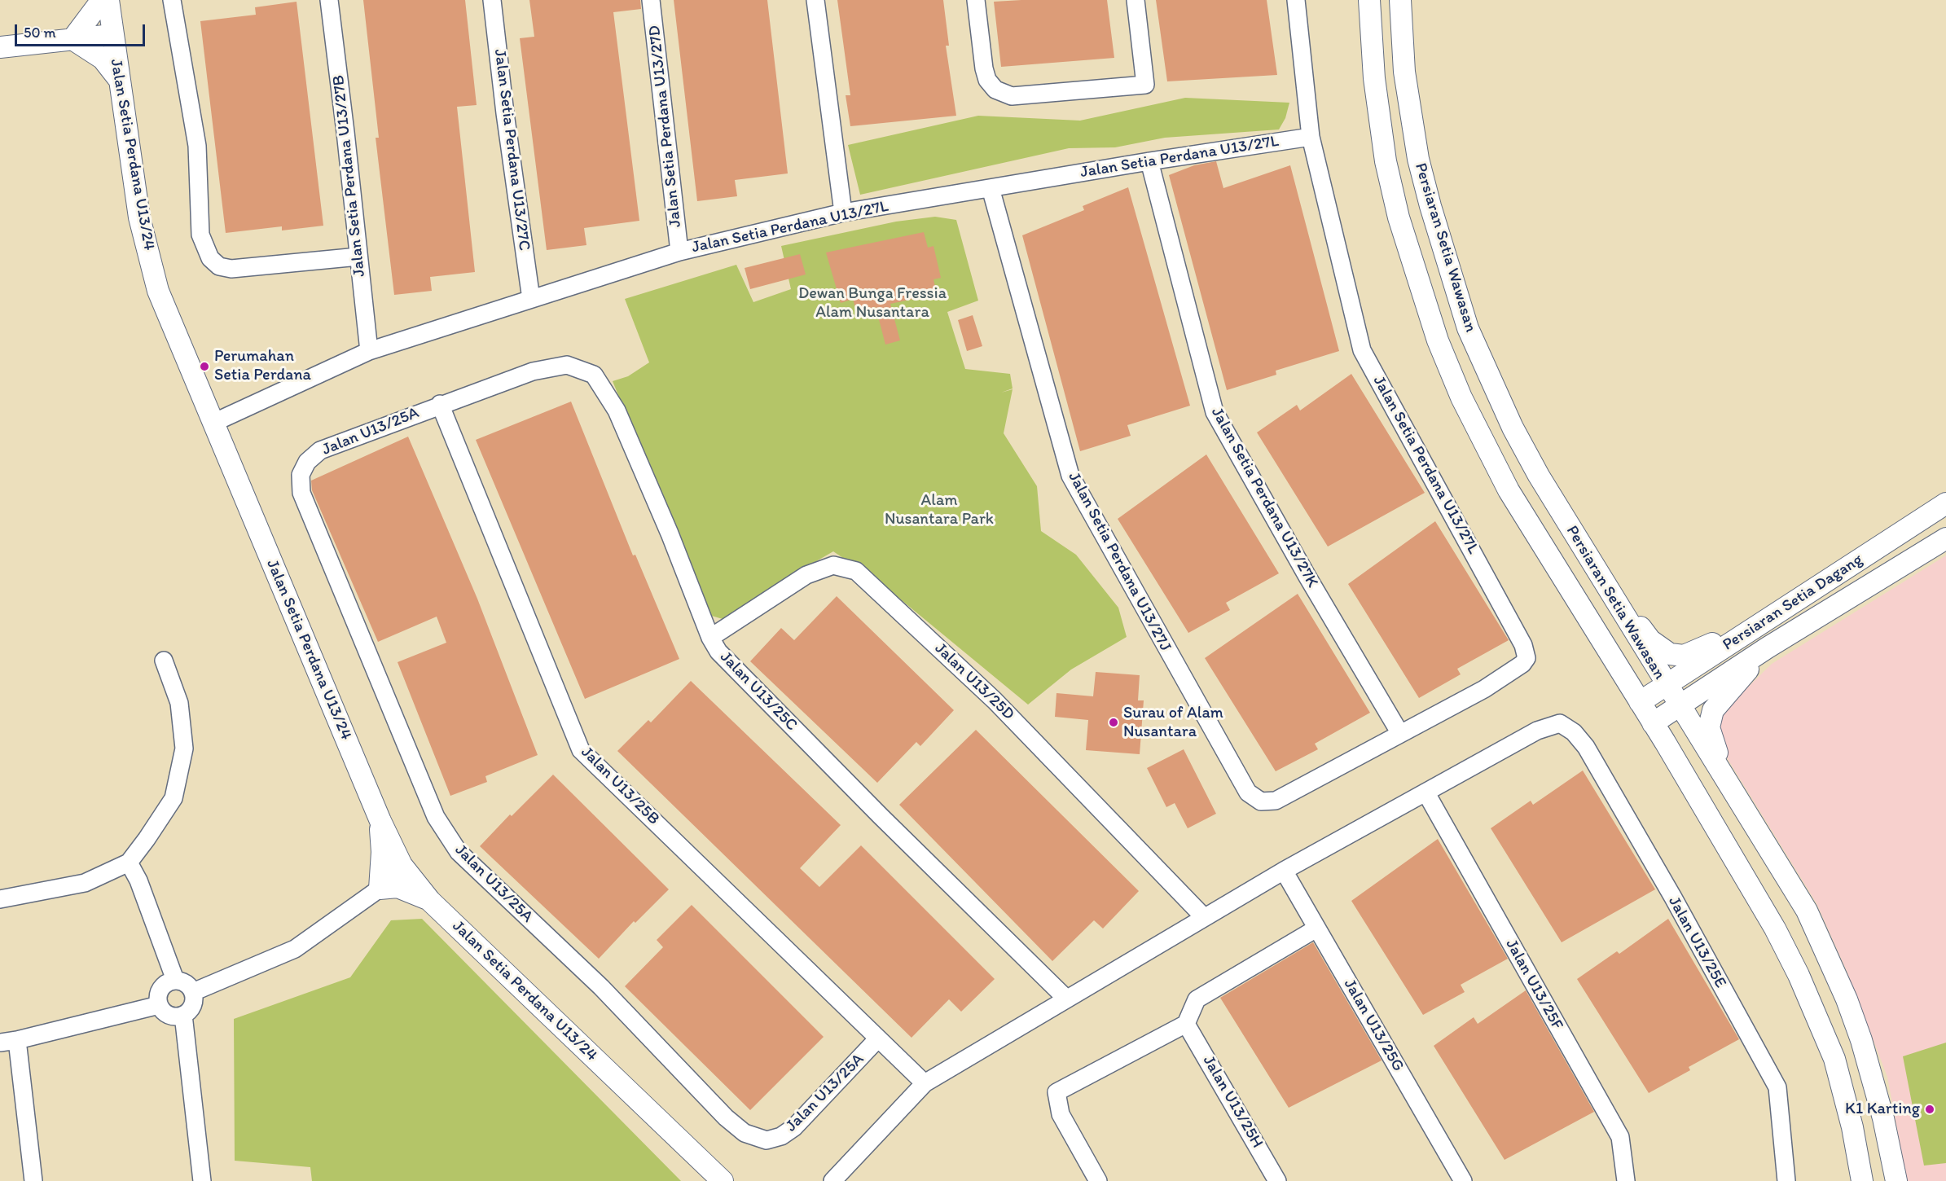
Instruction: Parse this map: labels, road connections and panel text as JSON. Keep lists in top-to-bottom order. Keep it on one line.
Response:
{"streets":{"street":["Jalan Setia Perdana U13/27D","Jalan Setia Perdana U13/27C","Jalan Setia Perdana U13/24","Jalan Setia Perdana U13/27L","Jalan Setia Perdana U13/27B","Persiaran Setia Wawasan","Jalan U13/25A","Jalan Setia Perdana U13/27K","Jalan Setia Perdana U13/27J","Persiaran Setia Dagang","Jalan U13/25D","Jalan U13/25C","Jalan U13/25B","Jalan U13/25E","Jalan U13/25F","Jalan U13/25G","Jalan U13/25H"]},"crossings":[["Jalan Setia Perdana U13/27D","Jalan Setia Perdana U13/27L"],["Jalan Setia Perdana U13/27C","Jalan Setia Perdana U13/27L"],["Jalan Setia Perdana U13/24","Jalan Setia Perdana U13/27L"],["Jalan Setia Perdana U13/27L","Jalan Setia Perdana U13/27B"],["Jalan Setia Perdana U13/27L","Jalan Setia Perdana U13/27K"],["Jalan Setia Perdana U13/27L","Jalan Setia Perdana U13/27J"],["Persiaran Setia Wawasan","Persiaran Setia Dagang"],["Jalan U13/25A","Jalan U13/25C"],["Jalan U13/25A","Jalan U13/25B"],["Jalan U13/25D","Jalan U13/25C"],["Jalan U13/25C","Jalan U13/25B"],["Jalan U13/25E","Jalan U13/25F"]],"parks":["Dewan Bunga Fressia Alam Nusantara","Alam Nusantara Park"],"places":["Perumahan Setia Perdana","Surau of Alam Nusantara","K1 Karting"],"scale_bar":"50 m"}
